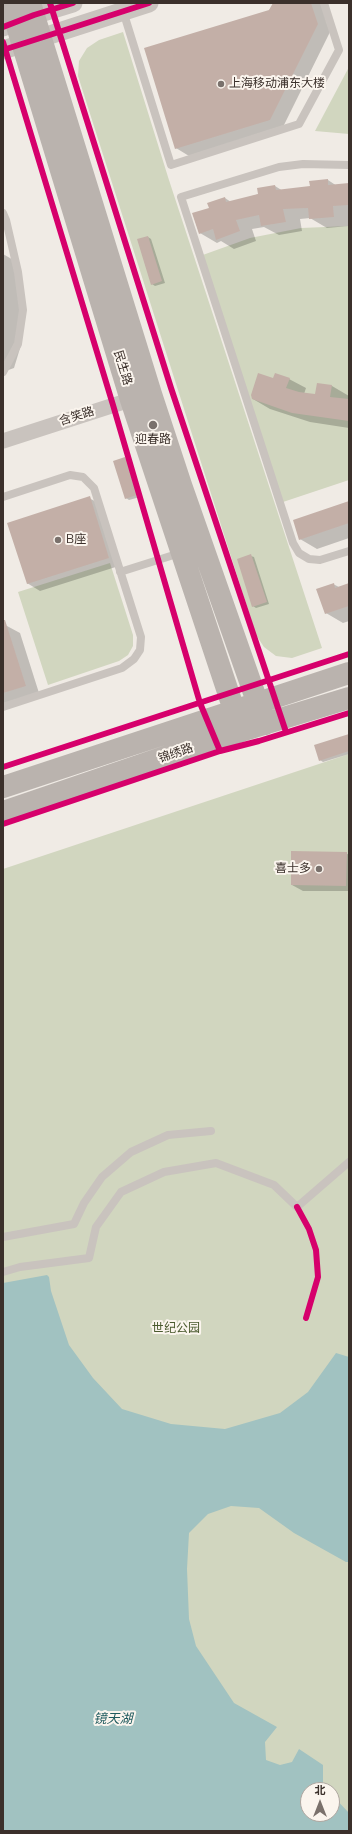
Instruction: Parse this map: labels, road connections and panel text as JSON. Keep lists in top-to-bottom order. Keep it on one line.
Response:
{"streets":{"main road":["民生路","锦绣路"],"street":["含笑路"]},"crossings":[["民生路","含笑路"],["民生路","锦绣路"]],"water":["镜天湖"],"parks":["世纪公园"],"places":["上海移动浦东大楼","迎春路","B座","喜士多"],"north":"top"}
